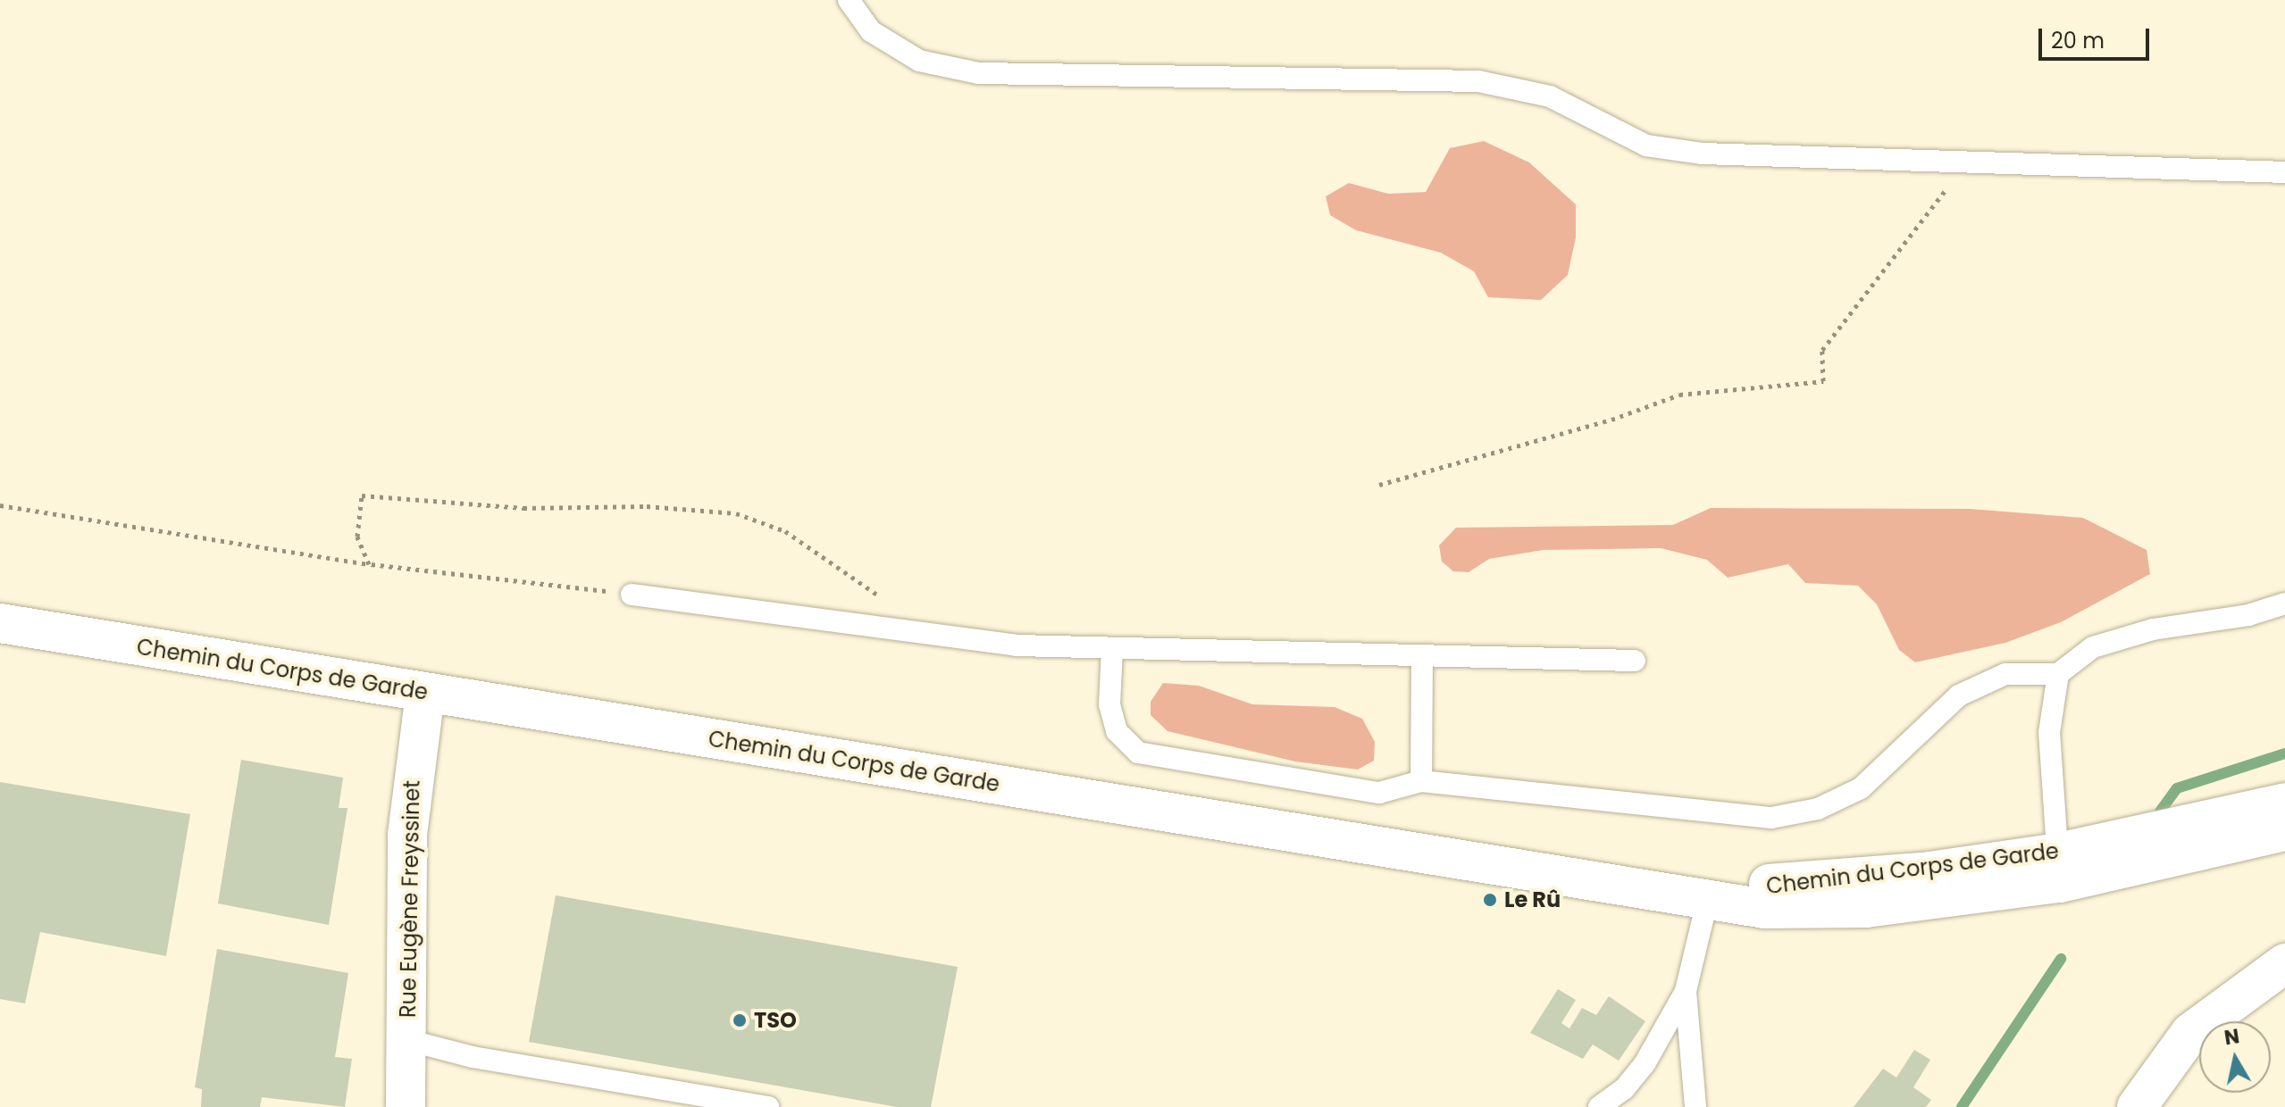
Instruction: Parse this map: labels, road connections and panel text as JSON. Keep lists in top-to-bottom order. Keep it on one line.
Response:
{"streets":{"street":["Chemin du Corps de Garde","Rue Eugène Freyssinet"]},"crossings":[["Chemin du Corps de Garde","Rue Eugène Freyssinet"]],"places":["Le Rû","TSO"],"scale_bar":"20 m","north":"top"}
